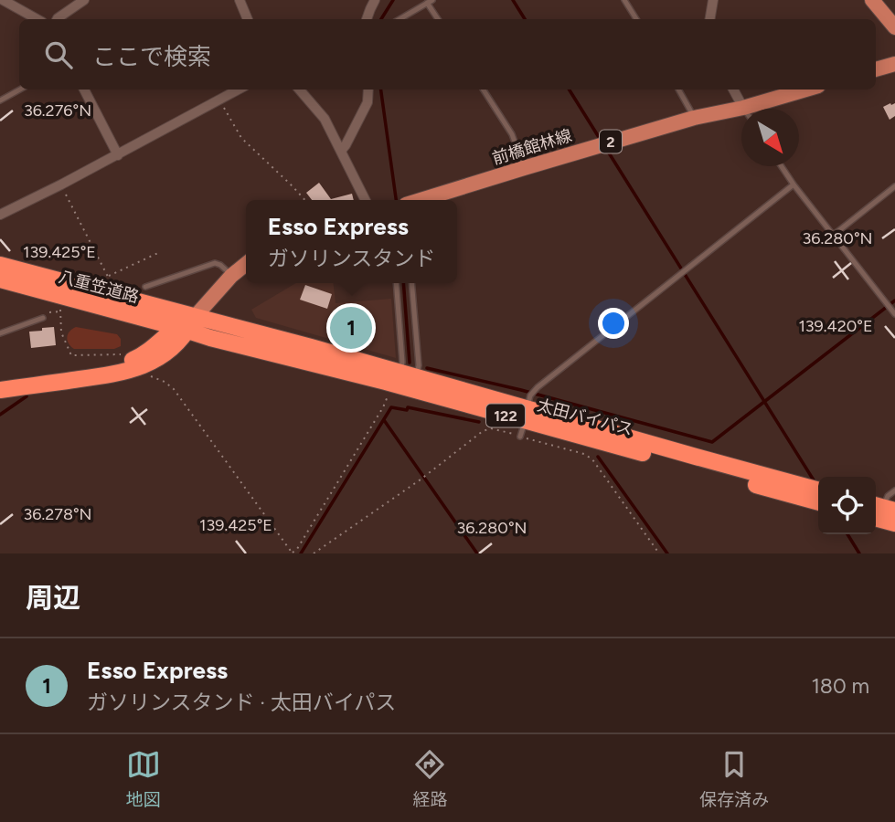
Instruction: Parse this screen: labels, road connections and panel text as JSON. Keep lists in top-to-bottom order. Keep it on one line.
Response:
{"streets":{"highway":["八重笠道路","122","太田バイパス"],"main road":["2","前橋館林線"]},"crossings":[["八重笠道路","太田バイパス"]],"north":"bottom right","page":{"search":"ここで検索","popup":["Esso Express","ガソリンスタンド"],"pins":"1","heading":"周辺","list":[{"mark":"1","name":"Esso Express","note":"ガソリンスタンド · 太田バイパス","value":"180 m"}],"nav":["地図","経路","保存済み"]},"coordinates":["36.276°N","36.280°N","139.425°E","139.420°E","36.278°N"]}
